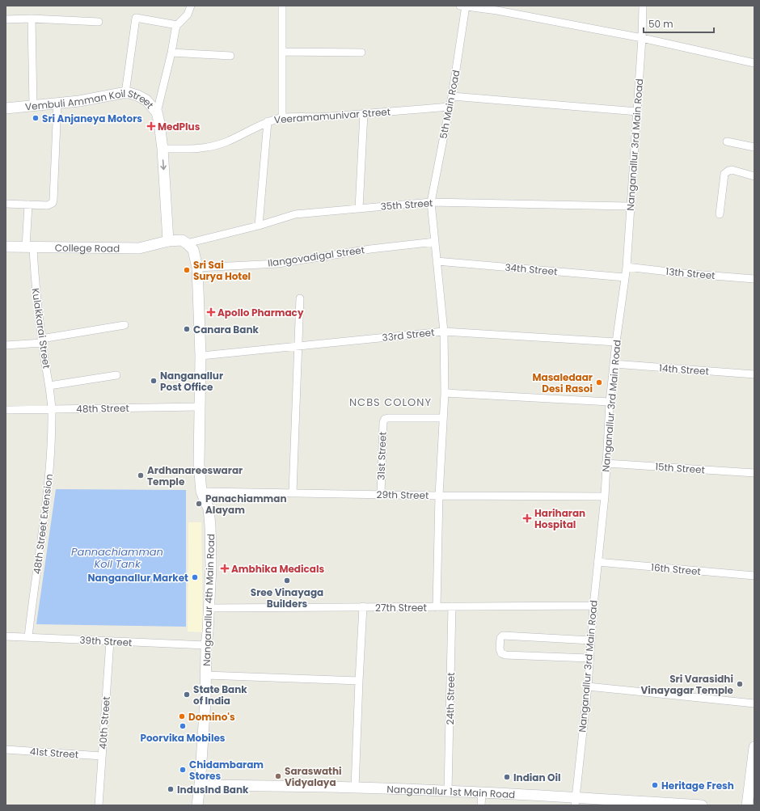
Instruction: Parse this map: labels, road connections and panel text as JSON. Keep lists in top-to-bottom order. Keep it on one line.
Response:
{"streets":{"street":["5th Main Road","Vembuli Amman Koil Street","Veeramamunivar Street","Nanganallur 3rd Main Road","35th Street","College Road","Ilangovadigal Street","34th Street","13th Street","Kulakkarai Street","33rd Street","14th Street","48th Street","31st Street","15th Street","29th Street","48th Street Extension","16th Street","Nanganallur 4th Main Road","27th Street","39th Street","24th Street","40th Street","41st Street","Nanganallur 1st Main Road"]},"crossings":[["5th Main Road","Veeramamunivar Street"],["5th Main Road","35th Street"],["5th Main Road","Ilangovadigal Street"],["5th Main Road","34th Street"],["5th Main Road","33rd Street"],["5th Main Road","31st Street"],["5th Main Road","29th Street"],["5th Main Road","27th Street"],["Vembuli Amman Koil Street","Veeramamunivar Street"],["Vembuli Amman Koil Street","College Road"],["Nanganallur 3rd Main Road","35th Street"],["Nanganallur 3rd Main Road","34th Street"],["Nanganallur 3rd Main Road","13th Street"],["Nanganallur 3rd Main Road","33rd Street"],["Nanganallur 3rd Main Road","14th Street"],["Nanganallur 3rd Main Road","15th Street"],["Nanganallur 3rd Main Road","29th Street"],["Nanganallur 3rd Main Road","16th Street"],["Nanganallur 3rd Main Road","27th Street"],["Nanganallur 3rd Main Road","Nanganallur 1st Main Road"],["35th Street","Nanganallur 4th Main Road"],["College Road","Kulakkarai Street"],["Ilangovadigal Street","Nanganallur 4th Main Road"],["Kulakkarai Street","48th Street"],["Kulakkarai Street","48th Street Extension"],["33rd Street","Nanganallur 4th Main Road"],["48th Street","48th Street Extension"],["48th Street","Nanganallur 4th Main Road"],["31st Street","29th Street"],["29th Street","Nanganallur 4th Main Road"],["48th Street Extension","39th Street"],["Nanganallur 4th Main Road","27th Street"],["Nanganallur 4th Main Road","39th Street"],["Nanganallur 4th Main Road","Nanganallur 1st Main Road"],["27th Street","24th Street"],["39th Street","40th Street"],["24th Street","Nanganallur 1st Main Road"],["40th Street","41st Street"]],"districts":["NCBS COLONY"],"water":["Pannachiamman Koil Tank"],"places":{"other":["Sri Anjaneya Motors","Sri Sai Surya Hotel","Canara Bank","Nanganallur Post Office","Masaledaar Desi Rasoi","Ardhanareeswarar Temple","Panachiamman Alayam","Nanganallur Market","Sree Vinayaga Builders","Sri Varasidhi Vinayagar Temple","State Bank of India","Domino's","Poorvika Mobiles","Chidambaram Stores","Saraswathi Vidyalaya","Indian Oil","Heritage Fresh","IndusInd Bank"],"health":["MedPlus","Apollo Pharmacy","Hariharan Hospital","Ambhika Medicals"]},"scale_bar":"50 m"}
